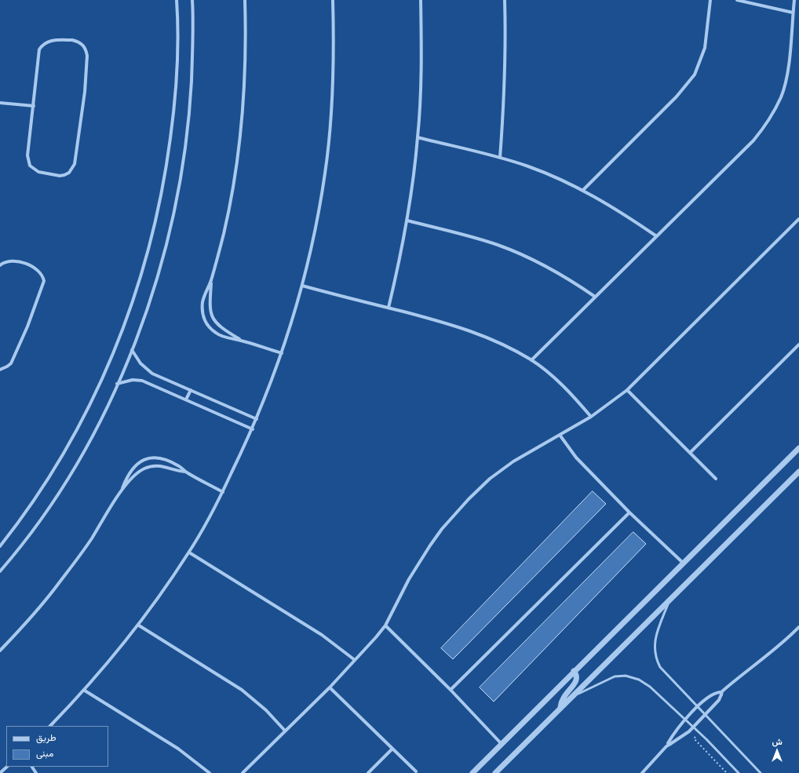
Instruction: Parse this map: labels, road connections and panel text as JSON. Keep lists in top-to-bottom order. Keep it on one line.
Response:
{"legend":["طريق","مبنى"],"north":"top"}
